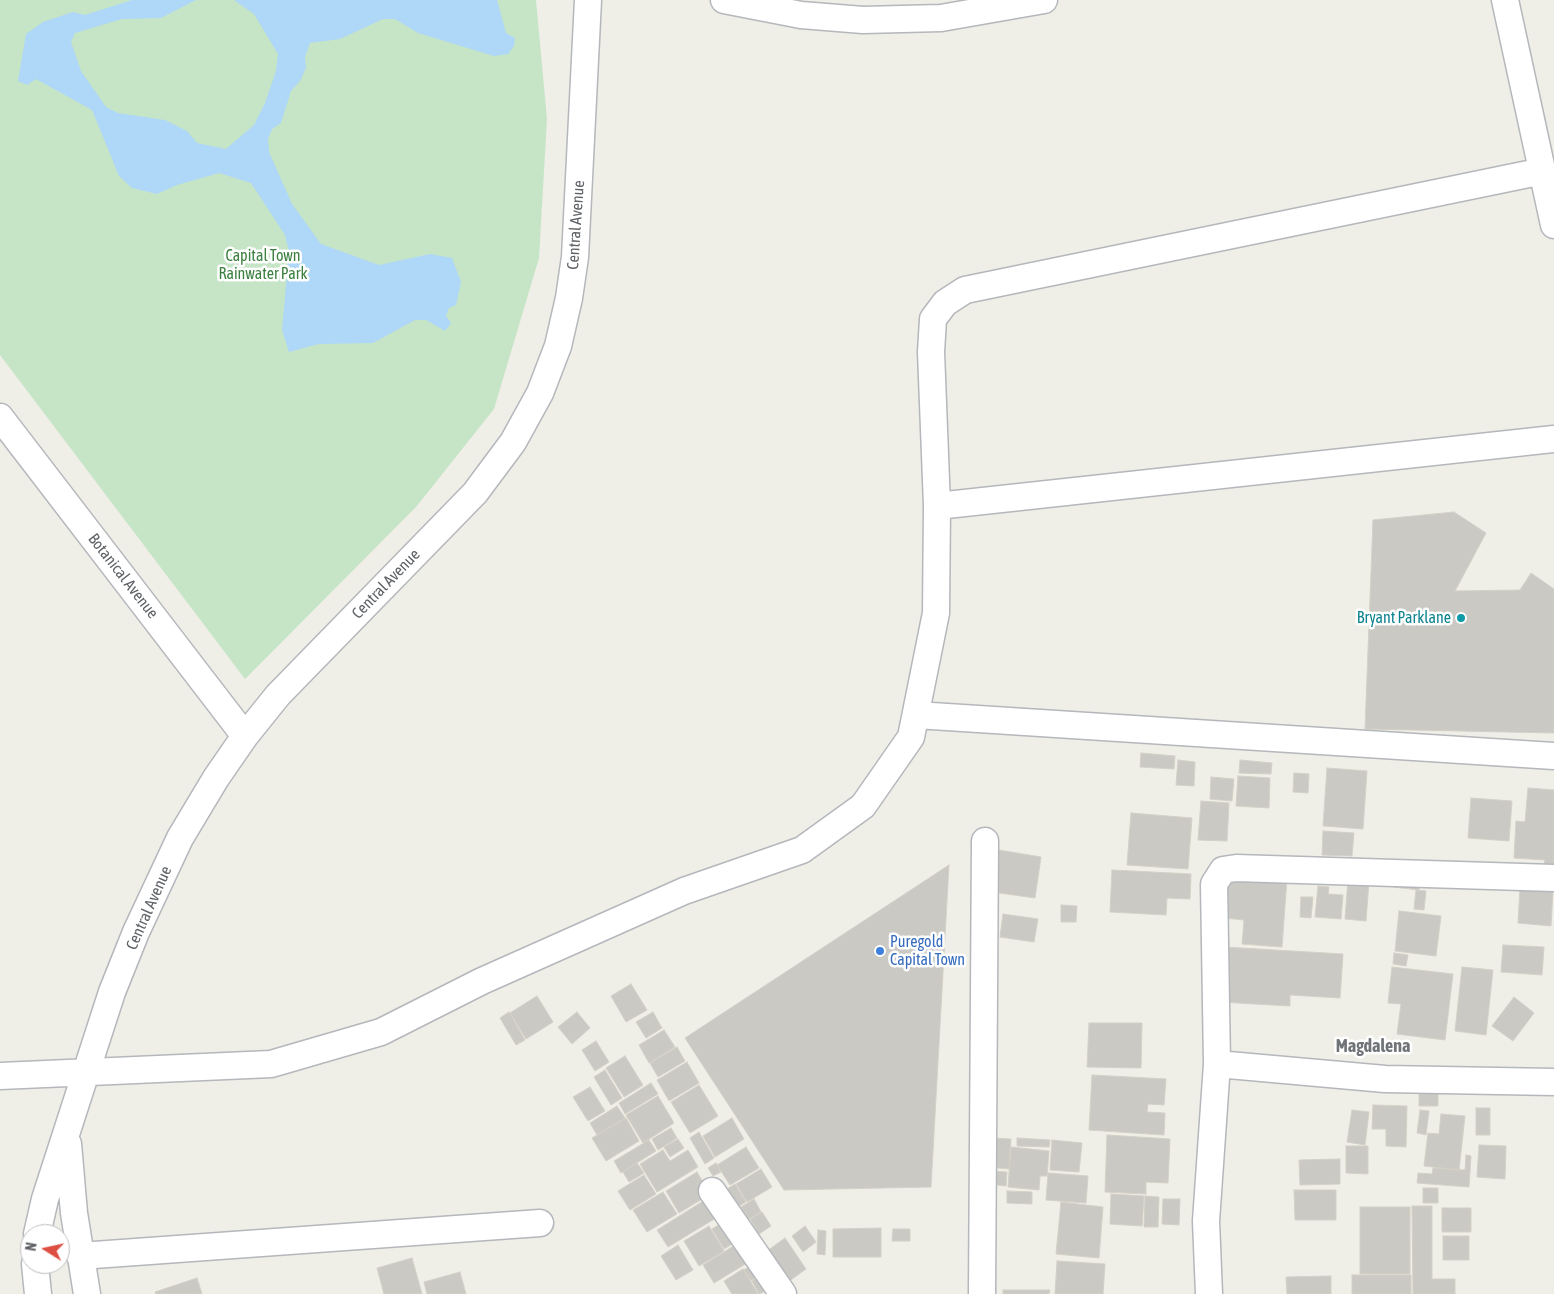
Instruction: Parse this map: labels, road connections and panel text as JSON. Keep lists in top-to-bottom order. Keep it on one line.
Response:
{"streets":{"street":["Central Avenue","Botanical Avenue"]},"crossings":[["Central Avenue","Botanical Avenue"]],"districts":["Magdalena"],"parks":["Capital Town Rainwater Park"],"places":["Bryant Parklane","Puregold Capital Town"],"north":"left"}
